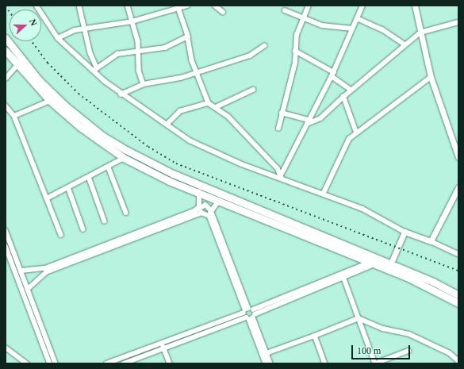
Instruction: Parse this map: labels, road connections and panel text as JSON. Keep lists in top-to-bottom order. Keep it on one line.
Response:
{"scale_bar":"100 m","north":"right"}
